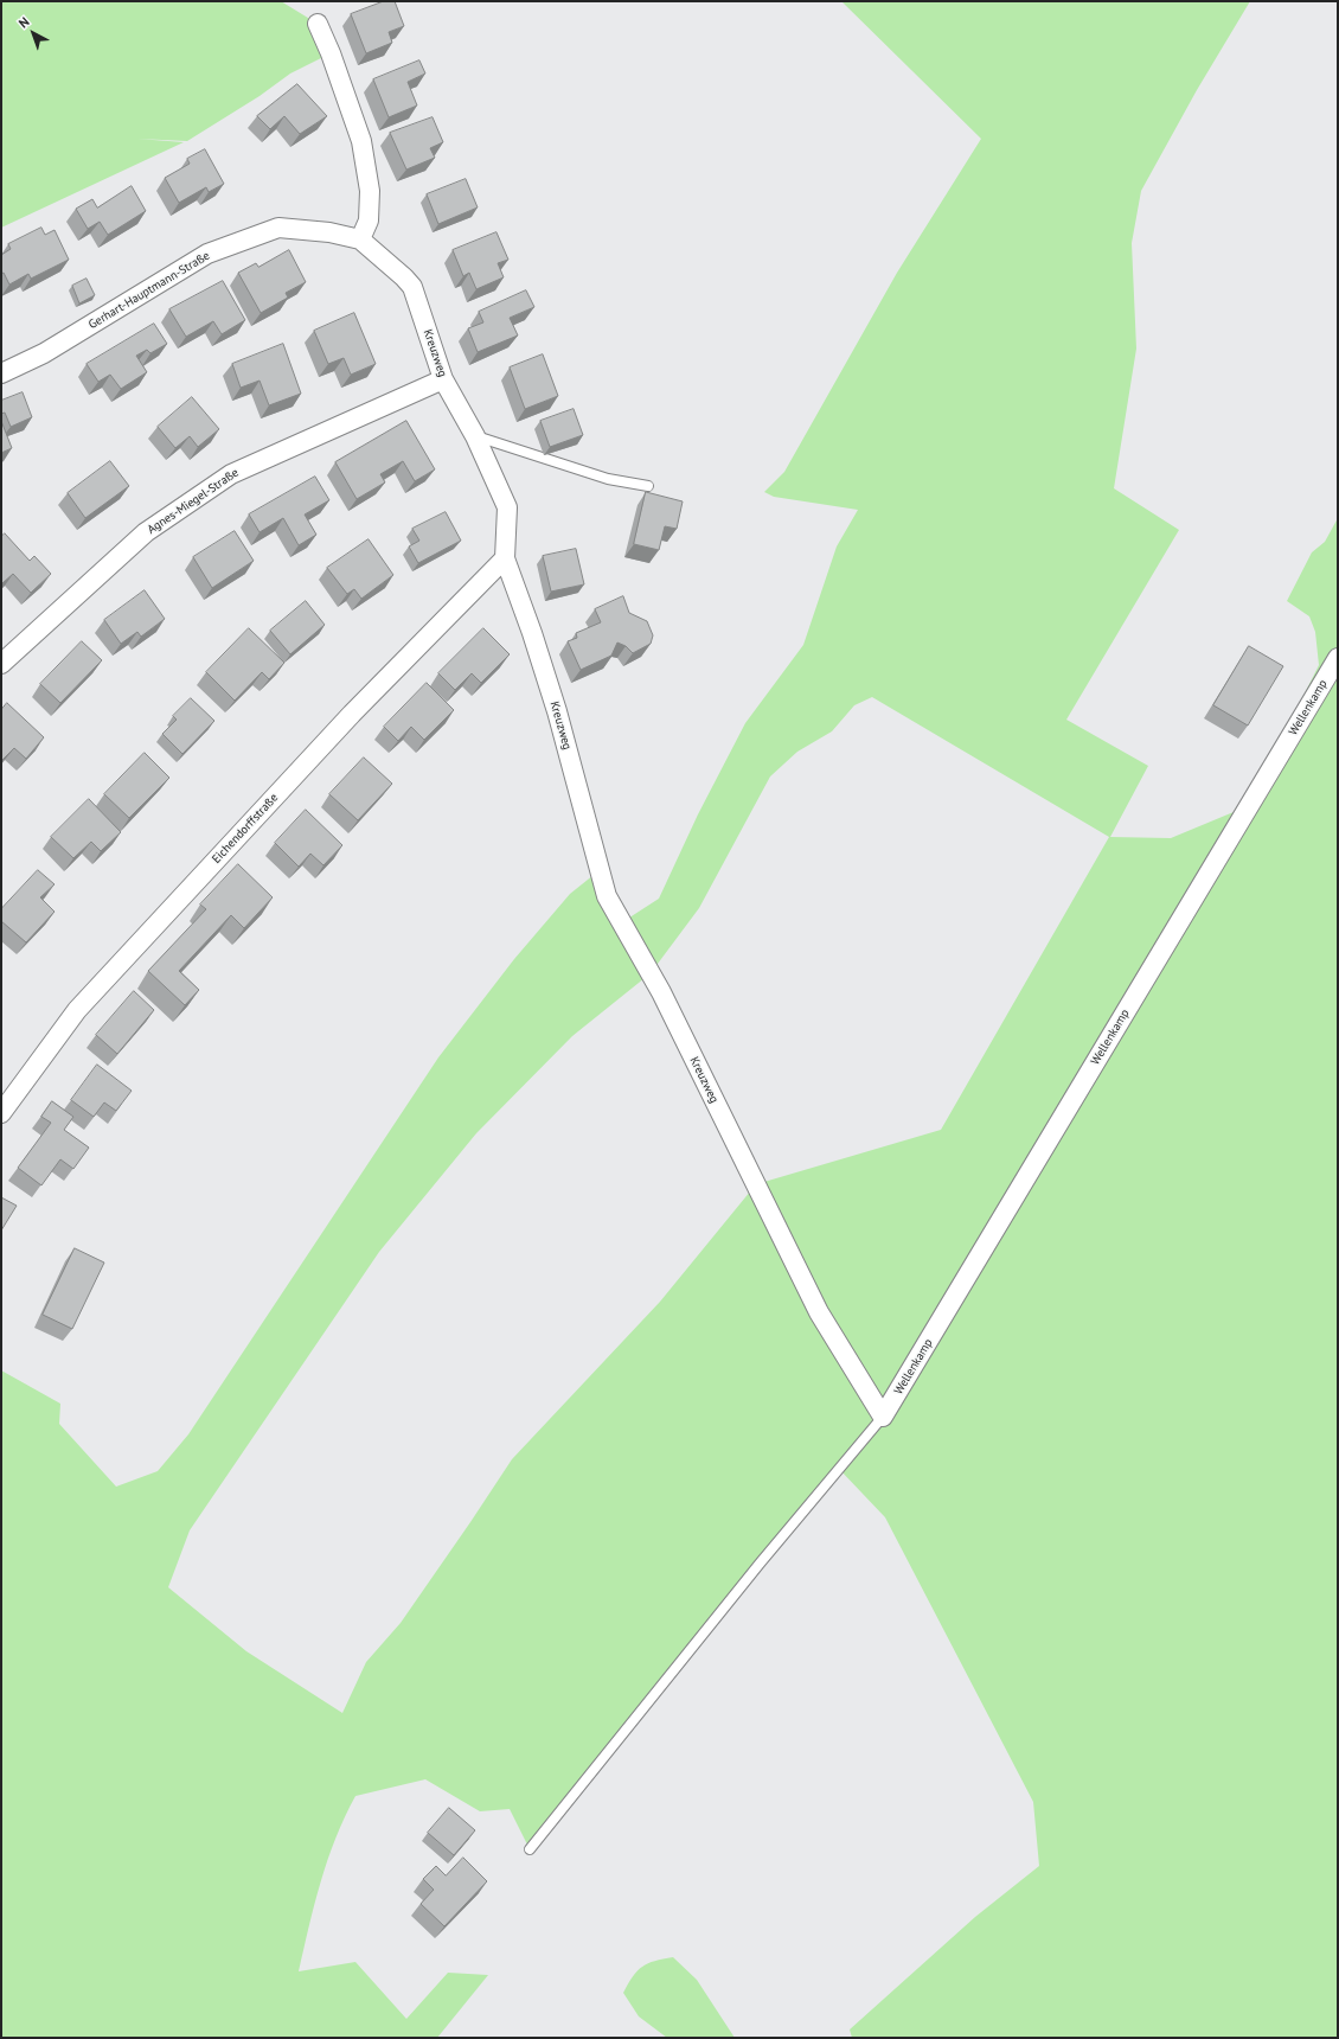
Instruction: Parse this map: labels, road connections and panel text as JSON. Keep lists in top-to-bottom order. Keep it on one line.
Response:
{"streets":{"street":["Gerhart-Hauptmann-Straße","Kreuzweg","Agnes-Miegel-Straße","Wellenkamp","Eichendorffstraße"]},"crossings":[["Gerhart-Hauptmann-Straße","Kreuzweg"],["Kreuzweg","Agnes-Miegel-Straße"],["Kreuzweg","Wellenkamp"],["Kreuzweg","Eichendorffstraße"]],"north":"top left"}
